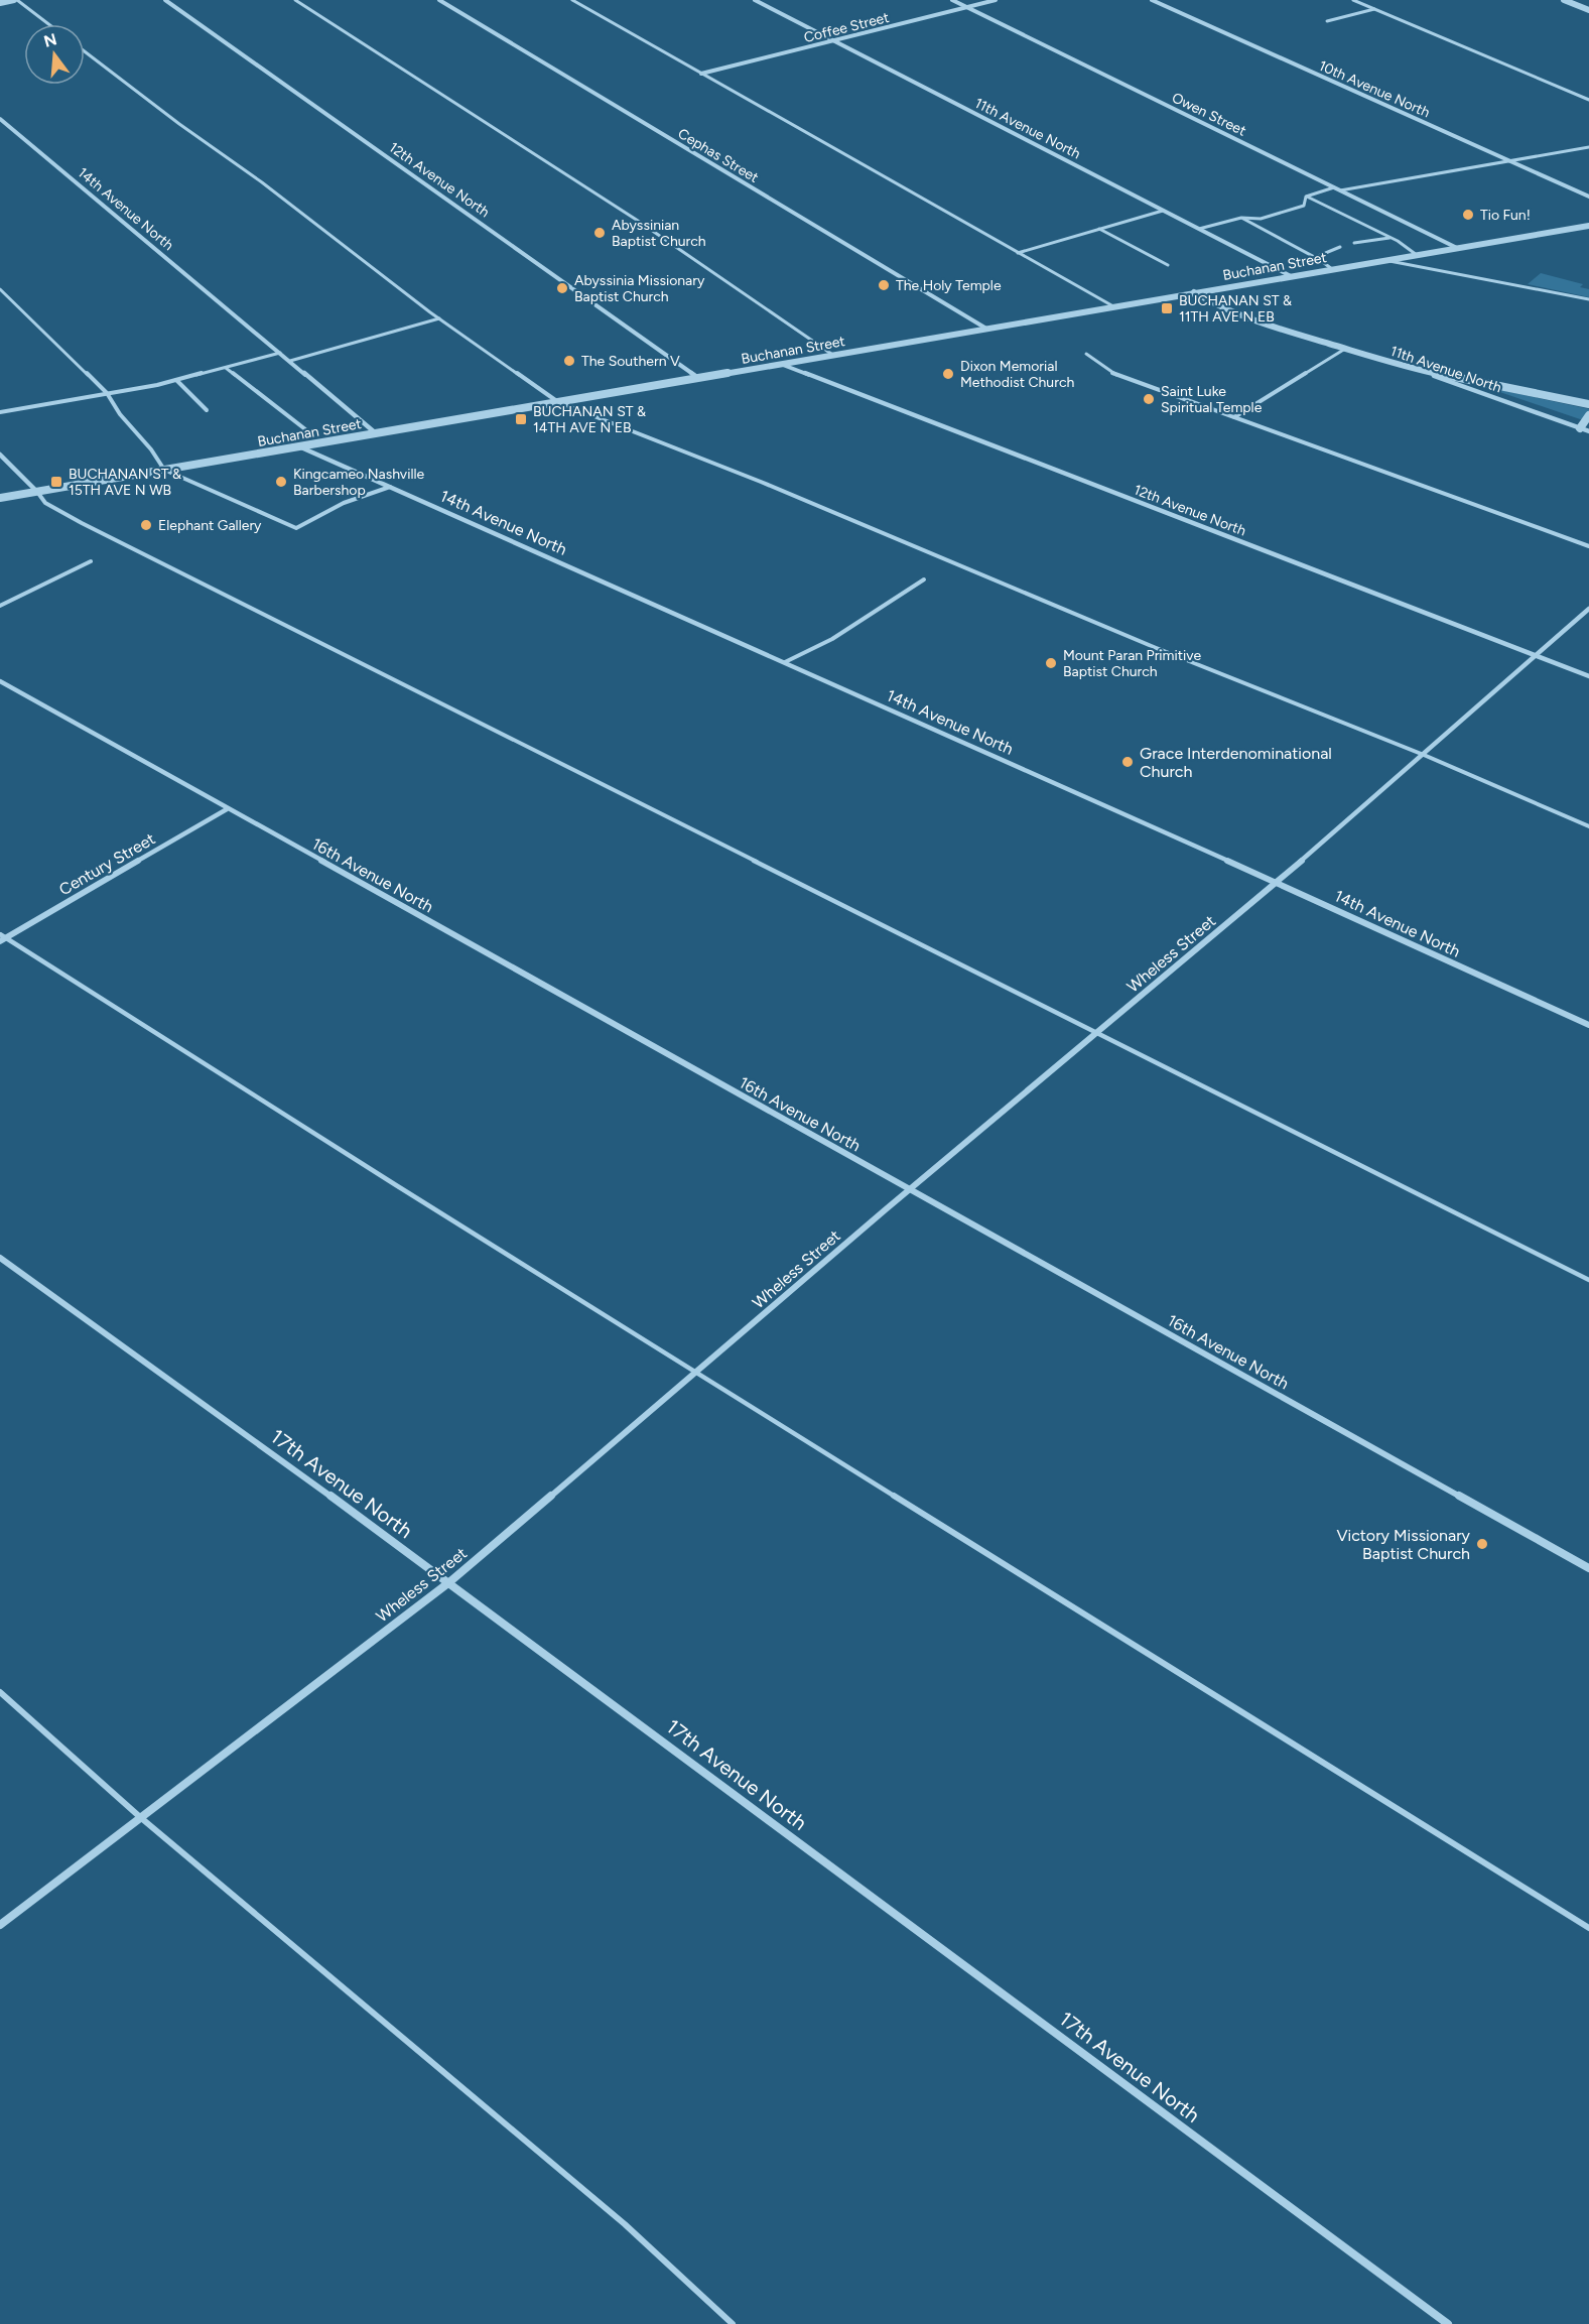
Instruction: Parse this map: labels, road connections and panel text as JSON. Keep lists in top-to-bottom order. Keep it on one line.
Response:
{"streets":{"street":["Coffee Street","10th Avenue North","Owen Street","11th Avenue North","Cephas Street","12th Avenue North","14th Avenue North","Buchanan Street","Century Street","16th Avenue North","Wheless Street","17th Avenue North"]},"crossings":[["Coffee Street","Owen Street"],["Coffee Street","11th Avenue North"],["Owen Street","Buchanan Street"],["11th Avenue North","Buchanan Street"],["Cephas Street","Buchanan Street"],["12th Avenue North","Buchanan Street"],["12th Avenue North","Wheless Street"],["14th Avenue North","Buchanan Street"],["14th Avenue North","Wheless Street"],["Century Street","16th Avenue North"],["16th Avenue North","Wheless Street"],["Wheless Street","17th Avenue North"]],"places":{"other":["Tio Fun!","Abyssinian Baptist Church","The Holy Temple","Abyssinia Missionary Baptist Church","The Southern V","Dixon Memorial Methodist Church","Saint Luke Spiritual Temple","Kingcameo Nashville Barbershop","Elephant Gallery","Mount Paran Primitive Baptist Church","Grace Interdenominational Church","Victory Missionary Baptist Church"],"transit":["BUCHANAN ST & 11TH AVE N EB","BUCHANAN ST & 14TH AVE N EB","BUCHANAN ST & 15TH AVE N WB"]},"north":"top"}
